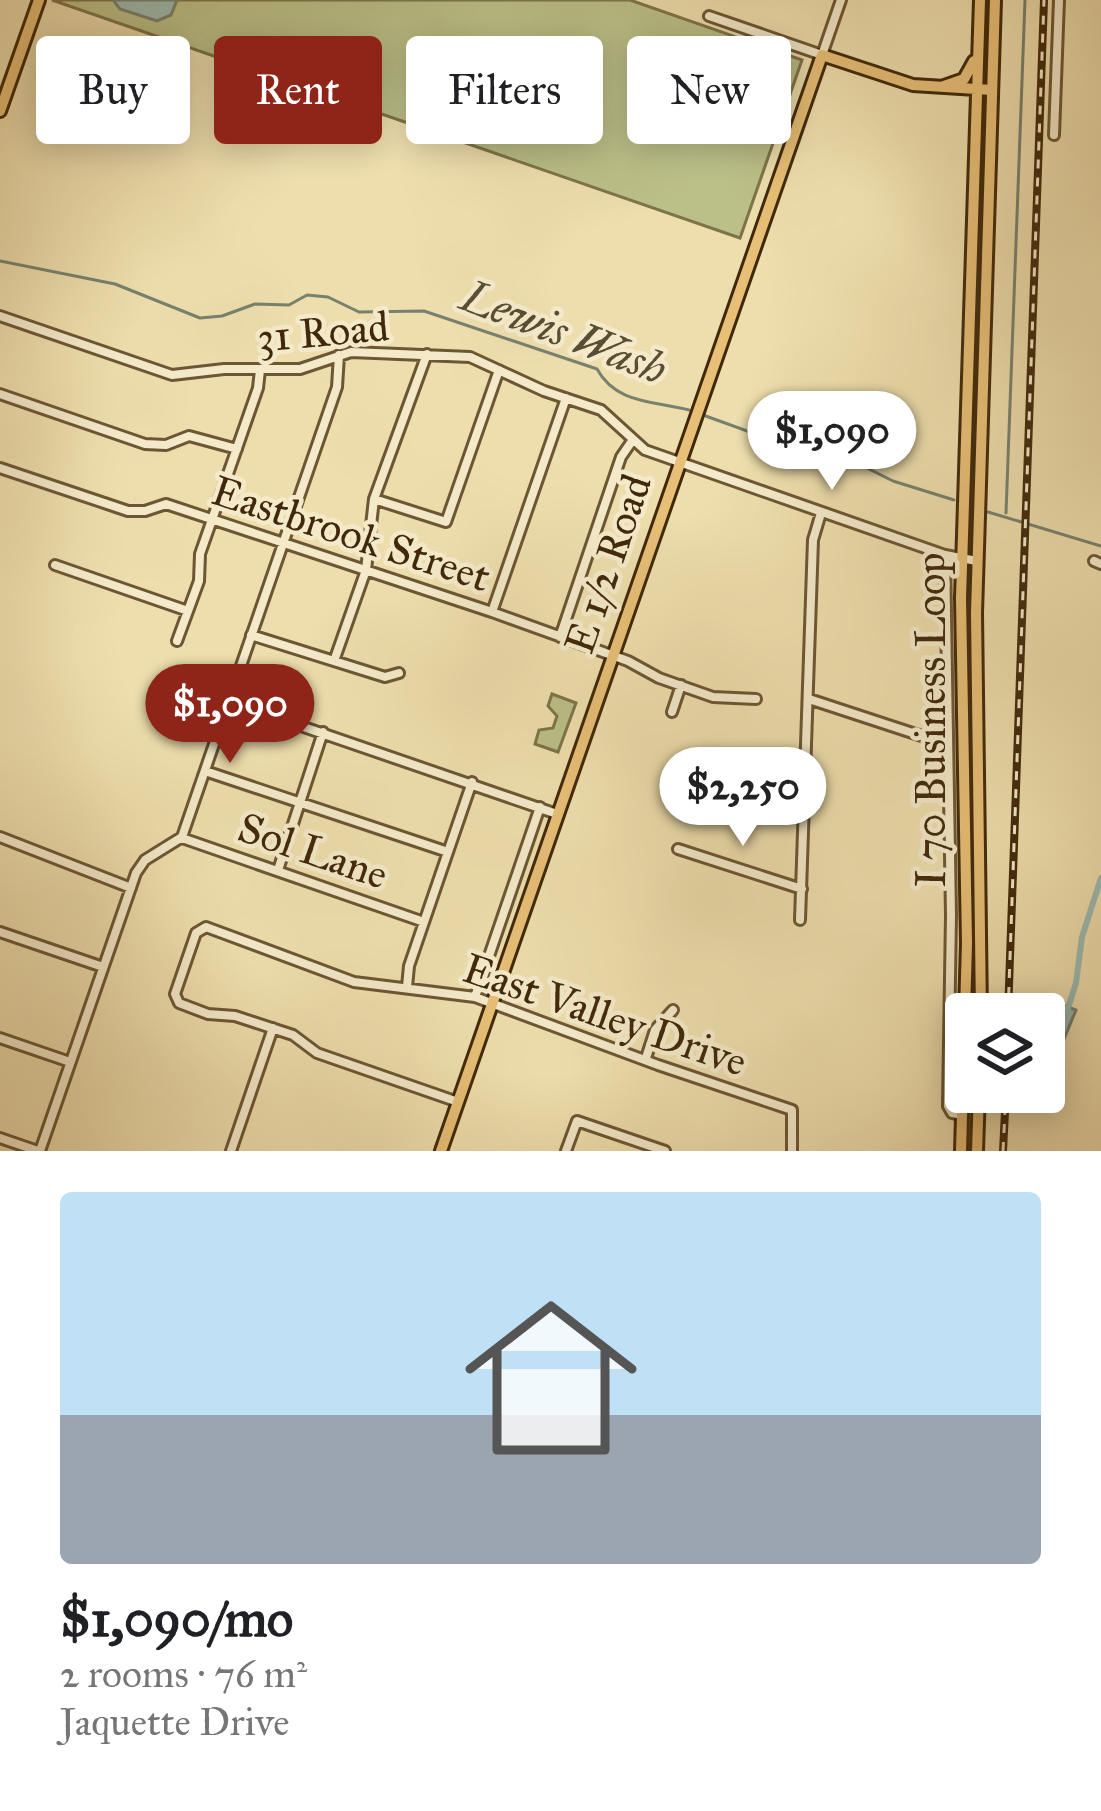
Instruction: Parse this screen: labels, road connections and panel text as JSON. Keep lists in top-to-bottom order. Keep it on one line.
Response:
{"streets":{"main road":["E 1/2 Road","I 70 Business Loop"],"street":["31 Road","Eastbrook Street","Sol Lane","East Valley Drive"]},"crossings":[["31 Road","E 1/2 Road"],["31 Road","I 70 Business Loop"],["Eastbrook Street","E 1/2 Road"],["E 1/2 Road","East Valley Drive"]],"water":["Lewis Wash"],"page":{"chip":["Buy","Rent","Filters","New"],"price":["$1,090","$1,090","$2,250"],"list":[{"name":"$1,090/mo","note":"2 rooms · 76 m² · Jaquette Drive"}]}}
